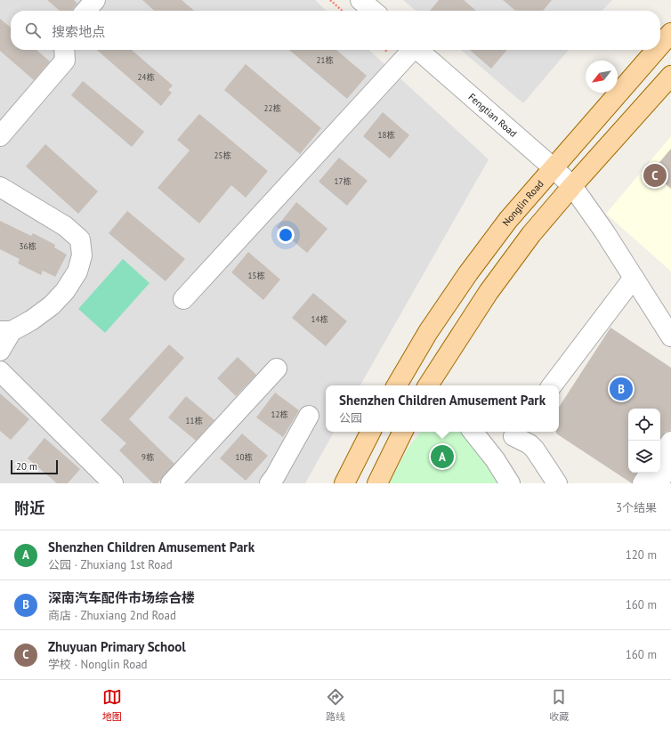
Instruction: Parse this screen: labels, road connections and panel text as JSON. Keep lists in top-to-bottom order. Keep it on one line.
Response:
{"streets":{"main road":["Nonglin Road"],"street":["Fengtian Road"]},"crossings":[["Fengtian Road","Nonglin Road"]],"house_numbers":["21栋","24栋","22栋","18栋","25栋","17栋","36栋","15栋","14栋","12栋","11栋","9栋","10栋"],"scale_bar":"20 m","north":"bottom left","page":{"search":"搜索地点","pins":["C","B","A"],"popup":["Shenzhen Children Amusement Park","公园"],"scale":"20 m","heading":["附近","3个结果"],"list":[{"mark":"A","name":"Shenzhen Children Amusement Park","note":"公园 · Zhuxiang 1st Road","value":"120 m"},{"mark":"B","name":"深南汽车配件市场综合楼","note":"商店 · Zhuxiang 2nd Road","value":"160 m"},{"mark":"C","name":"Zhuyuan Primary School","note":"学校 · Nonglin Road","value":"160 m"}],"nav":["地图","路线","收藏"]}}
